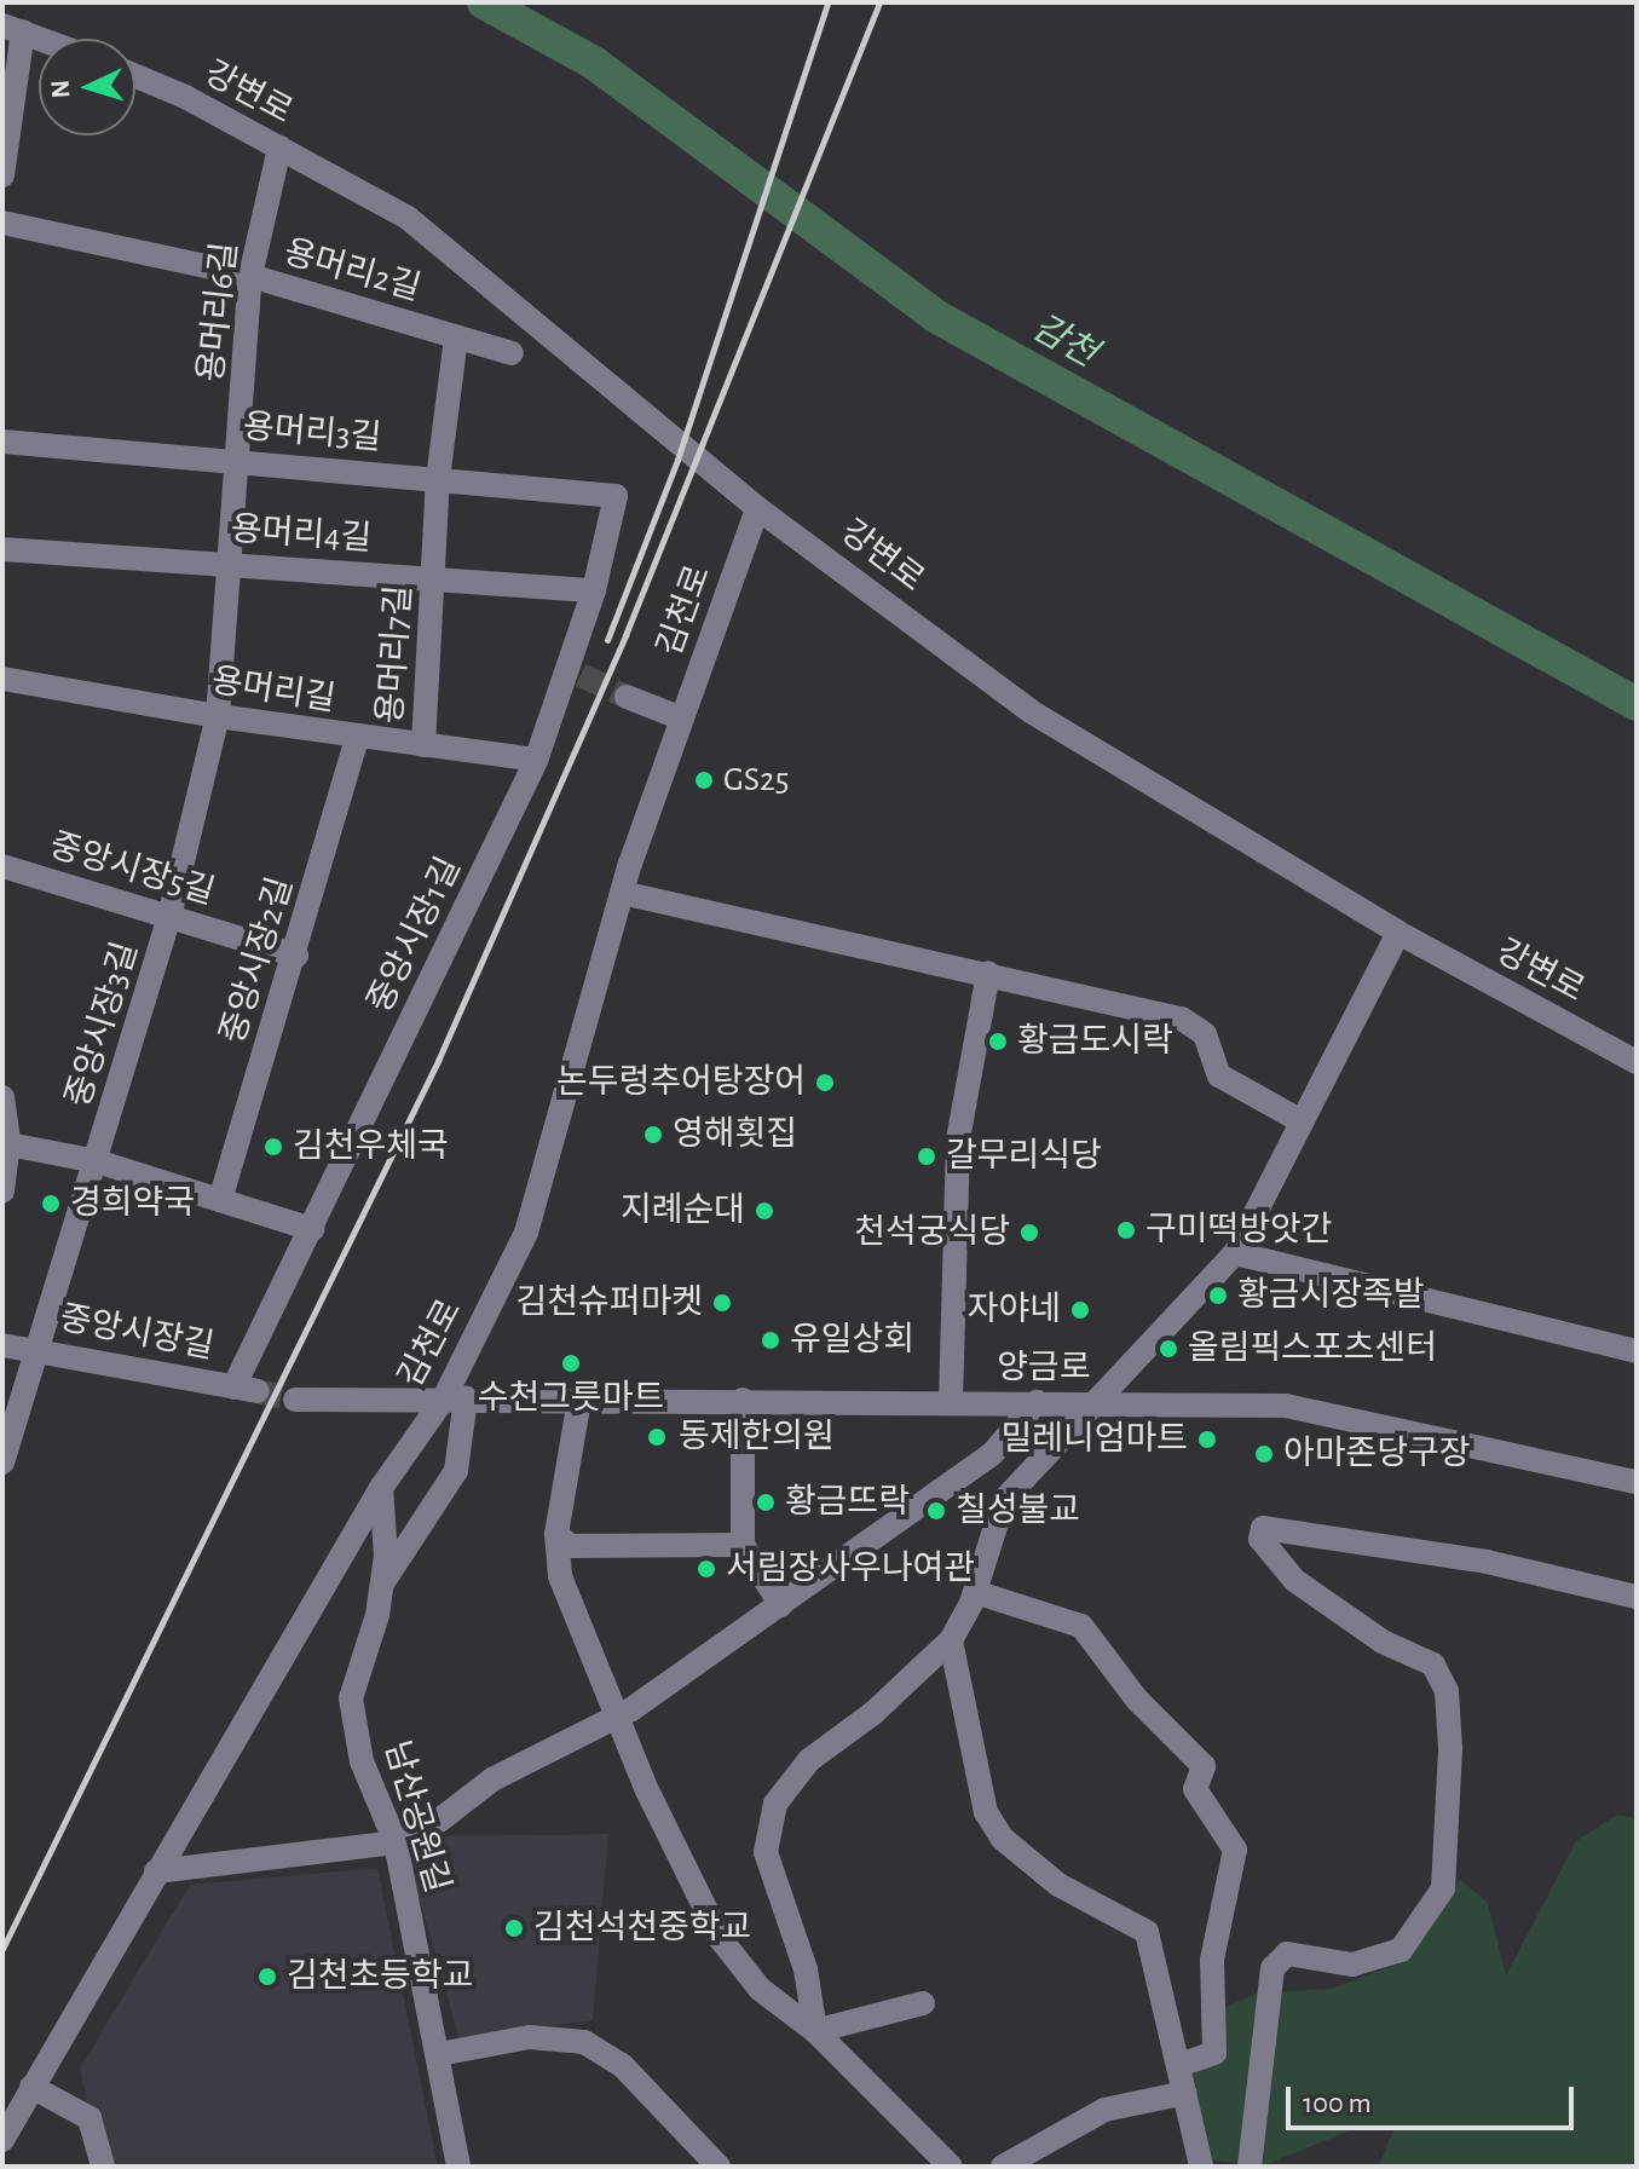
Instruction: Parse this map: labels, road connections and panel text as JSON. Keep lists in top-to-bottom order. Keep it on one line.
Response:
{"streets":{"street":["강변로","용머리2길","용머리6길","용머리3길","용머리4길","김천로","용머리7길","용머리길","중앙시장5길","중앙시장1길","중앙시장2길","중앙시장3길","중앙시장길","양금로","남산공원길"]},"crossings":[["강변로","용머리6길"],["강변로","김천로"],["용머리2길","용머리6길"],["용머리2길","용머리7길"],["용머리6길","용머리3길"],["용머리6길","용머리4길"],["용머리6길","용머리길"],["용머리6길","중앙시장3길"],["용머리3길","용머리7길"],["용머리3길","중앙시장1길"],["용머리4길","용머리7길"],["용머리4길","중앙시장1길"],["김천로","양금로"],["김천로","남산공원길"],["용머리7길","용머리길"],["용머리길","중앙시장1길"],["용머리길","중앙시장2길"],["용머리길","중앙시장3길"],["중앙시장5길","중앙시장2길"],["중앙시장5길","중앙시장3길"],["중앙시장1길","중앙시장길"],["중앙시장3길","중앙시장길"]],"water":["감천"],"places":["GS25","황금도시락","논두렁추어탕장어","영해횟집","김천우체국","갈무리식당","경희약국","지례순대","구미떡방앗간","천석궁식당","황금시장족발","김천슈퍼마켓","자야네","유일상회","올림픽스포츠센터","수천그릇마트","동제한의원","밀레니엄마트","아마존당구장","황금뜨락","칠성불교","서림장사우나여관","김천석천중학교","김천초등학교"],"scale_bar":"100 m","north":"left"}
